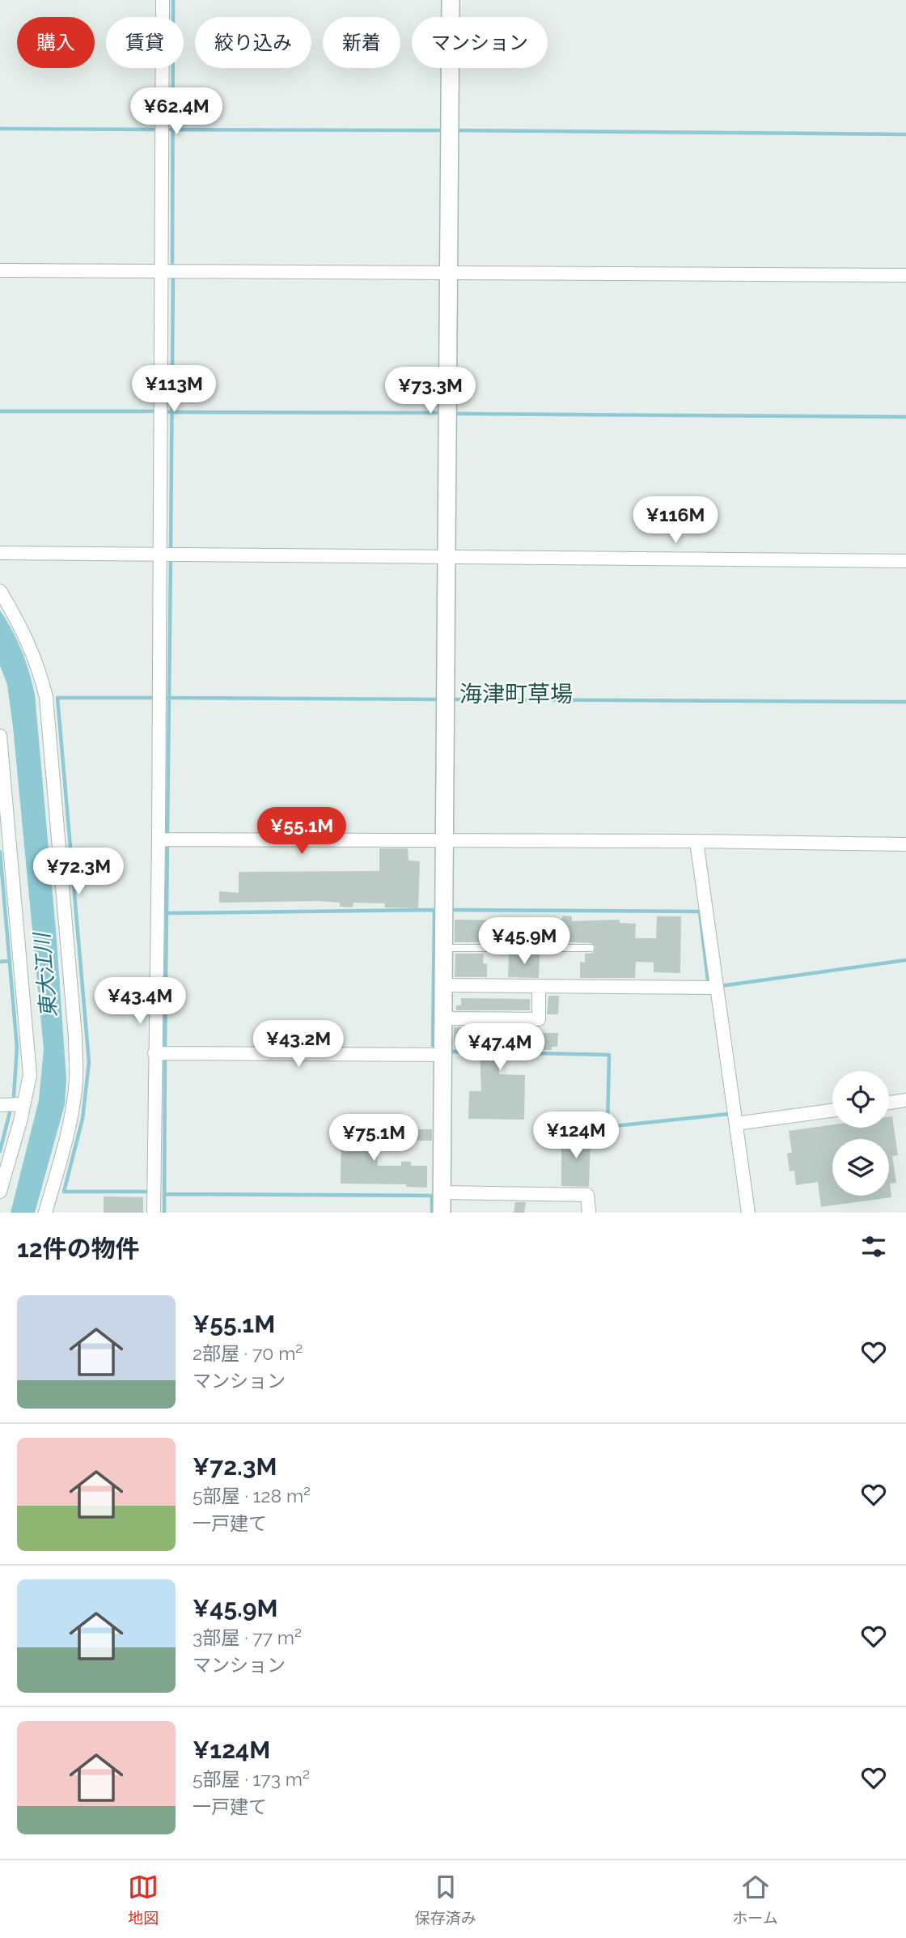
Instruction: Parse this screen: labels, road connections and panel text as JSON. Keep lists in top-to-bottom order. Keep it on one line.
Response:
{"districts":["海津町草場"],"water":["東大江川"],"page":{"chip":["購入","賃貸","絞り込み","新着","マンション"],"price":["¥62.4M","¥113M","¥73.3M","¥116M","¥55.1M","¥72.3M","¥45.9M","¥43.4M","¥43.2M","¥47.4M","¥124M","¥75.1M"],"heading":"12件の物件","list":[{"name":"¥55.1M","note":"2部屋 · 70 m² · マンション"},{"name":"¥72.3M","note":"5部屋 · 128 m² · 一戸建て"},{"name":"¥45.9M","note":"3部屋 · 77 m² · マンション"},{"name":"¥124M","note":"5部屋 · 173 m² · 一戸建て"}],"tabs":["地図","保存済み","ホーム"]}}
